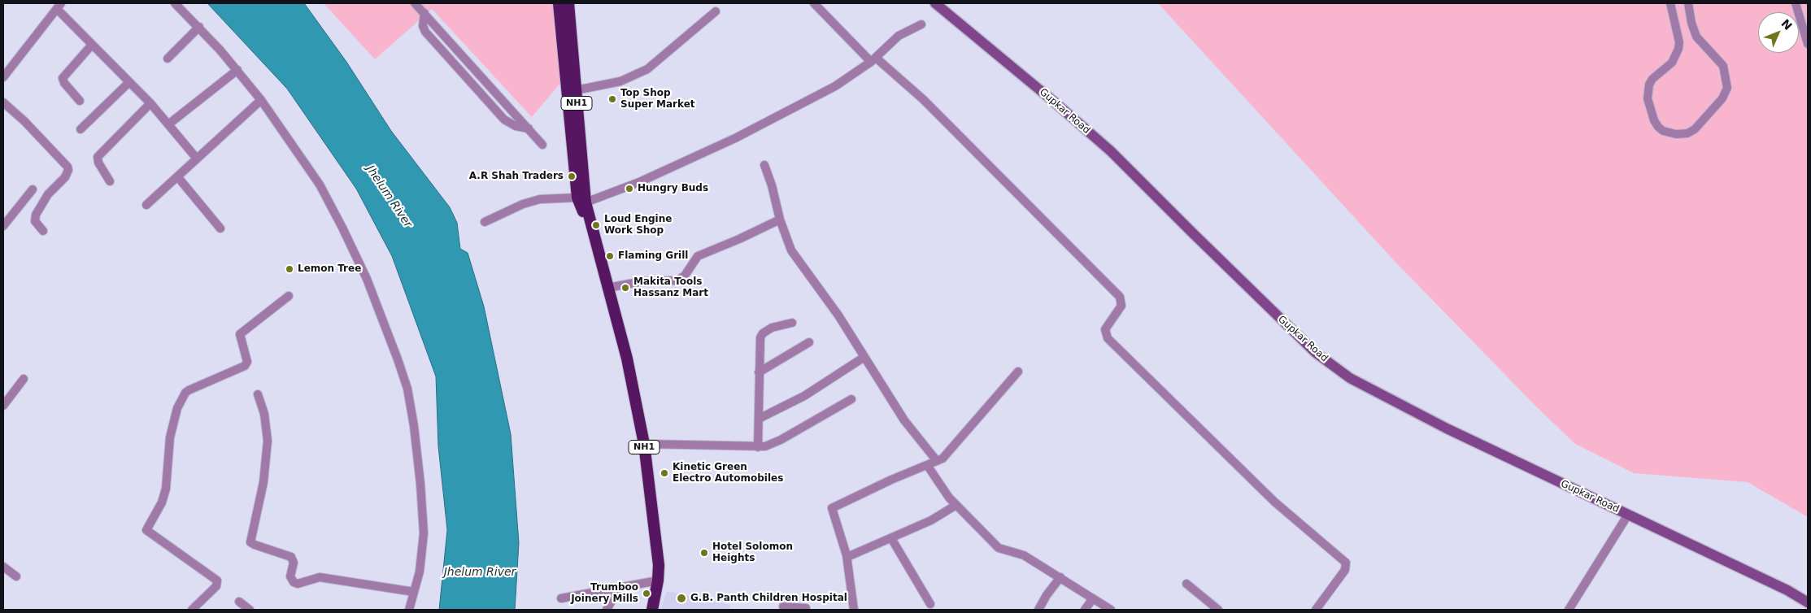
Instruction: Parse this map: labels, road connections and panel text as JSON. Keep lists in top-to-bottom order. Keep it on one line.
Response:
{"streets":{"highway":["NH1"],"main road":["Gupkar Road"]},"water":["Jhelum River"],"places":["Top Shop Super Market","A.R Shah Traders","Hungry Buds","Loud Engine Work Shop","Flaming Grill","Lemon Tree","Makita Tools Hassanz Mart","Kinetic Green Electro Automobiles","Hotel Solomon Heights","Trumboo Joinery Mills","G.B. Panth Children Hospital"],"north":"top right"}
